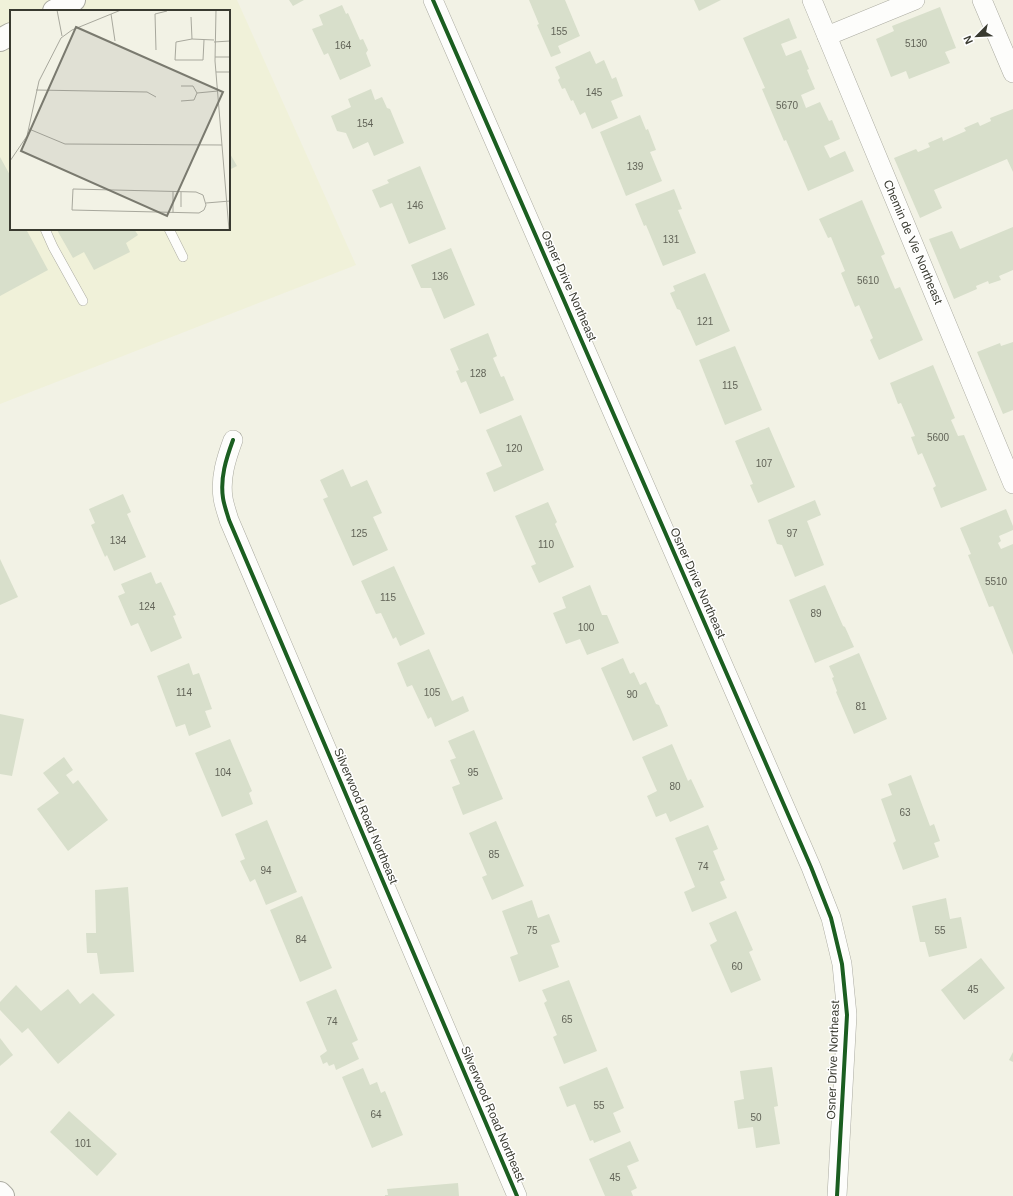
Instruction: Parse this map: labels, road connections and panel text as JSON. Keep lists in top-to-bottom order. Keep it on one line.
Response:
{"streets":{"street":["Chemin de Vie Northeast","Osner Drive Northeast","Silverwood Road Northeast"]},"house_numbers":["155","5130","164","145","5670","154","139","146","131","136","5610","121","128","115","5600","120","107","125","97","134","110","5510","115","124","89","100","114","105","90","81","104","95","80","63","85","74","94","75","55","84","60","45","65","74","55","64","50","101","45"],"north":"bottom left"}
